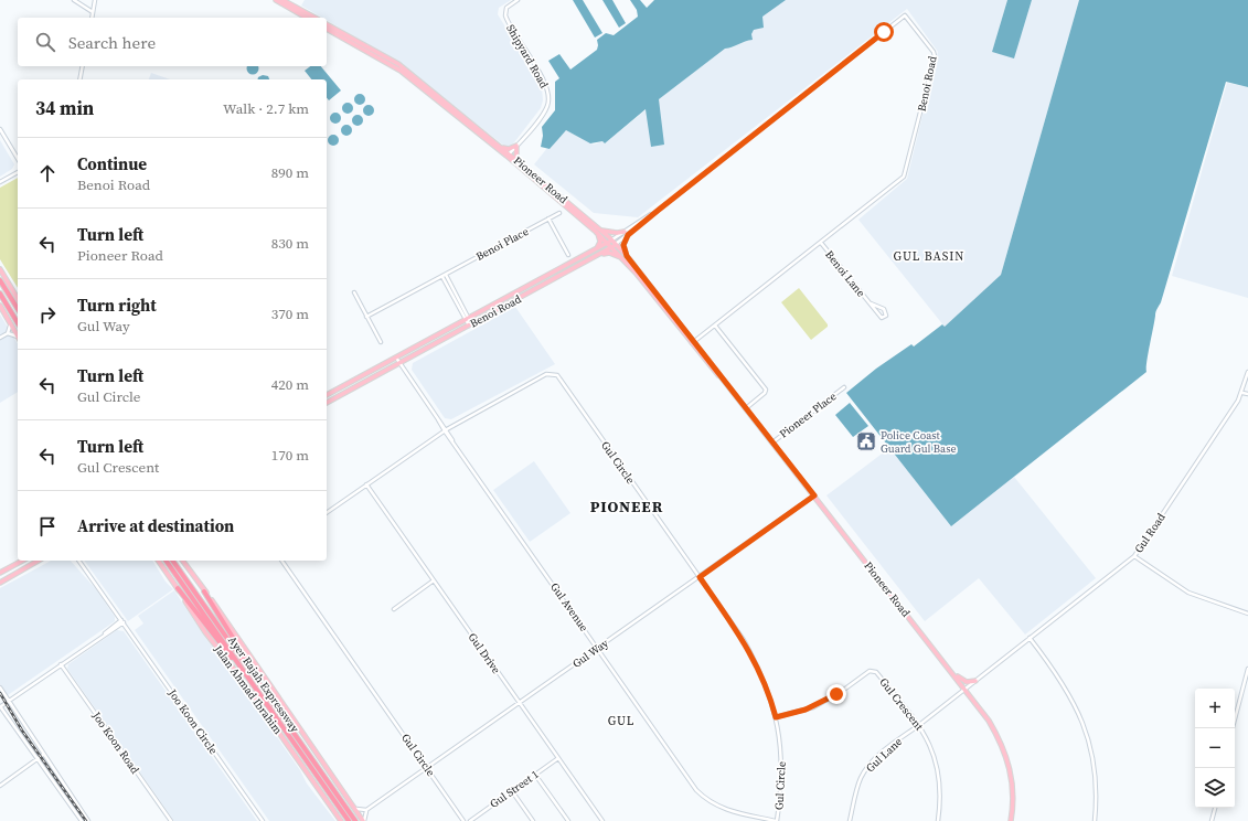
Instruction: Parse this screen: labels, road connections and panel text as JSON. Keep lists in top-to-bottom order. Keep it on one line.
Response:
{"streets":{"highway":["Ayer Rajah Expressway"],"main road":["Benoi Road","Pioneer Road","Jalan Ahmad Ibrahim"],"street":["Shipyard Road","Benoi Place","Benoi Lane","Pioneer Place","Gul Circle","Gul Road","Gul Avenue","Gul Drive","Gul Way","Gul Crescent","Joo Koon Circle","Joo Koon Road","Gul Lane","Gul Street 1"]},"crossings":[["Shipyard Road","Pioneer Road"],["Benoi Road","Pioneer Road"],["Benoi Road","Benoi Lane"],["Benoi Road","Gul Avenue"],["Pioneer Road","Pioneer Place"],["Pioneer Road","Gul Road"],["Pioneer Road","Gul Way"],["Pioneer Road","Gul Lane"],["Gul Circle","Gul Avenue"],["Gul Circle","Gul Drive"],["Gul Circle","Gul Way"],["Gul Circle","Gul Crescent"],["Gul Road","Gul Lane"],["Gul Avenue","Gul Way"],["Gul Drive","Gul Way"],["Gul Drive","Gul Street 1"],["Gul Crescent","Gul Lane"]],"districts":["GUL BASIN","PIONEER","GUL"],"places":{"public building":["Police Coast Guard Gul Base"]},"page":{"search":"Search here","heading":["34 min","Walk · 2.7 km"],"list":[["Continue","Benoi Road","890 m"],["Turn left","Pioneer Road","830 m"],["Turn right","Gul Way","370 m"],["Turn left","Gul Circle","420 m"],["Turn left","Gul Crescent","170 m"],"Arrive at destination"],"map_buttons":["+","−"]}}
